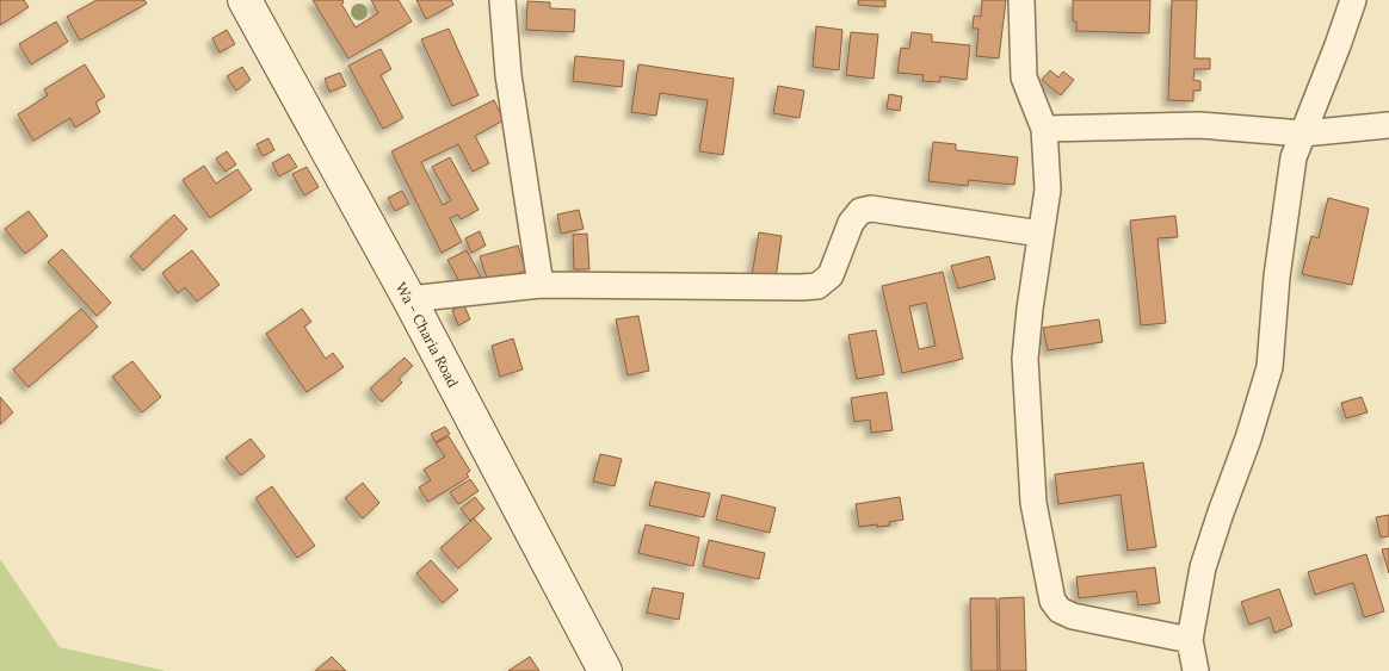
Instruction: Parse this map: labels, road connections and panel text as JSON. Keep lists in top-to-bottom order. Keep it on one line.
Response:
{"streets":{"street":["Wa - Charia Road"]}}
